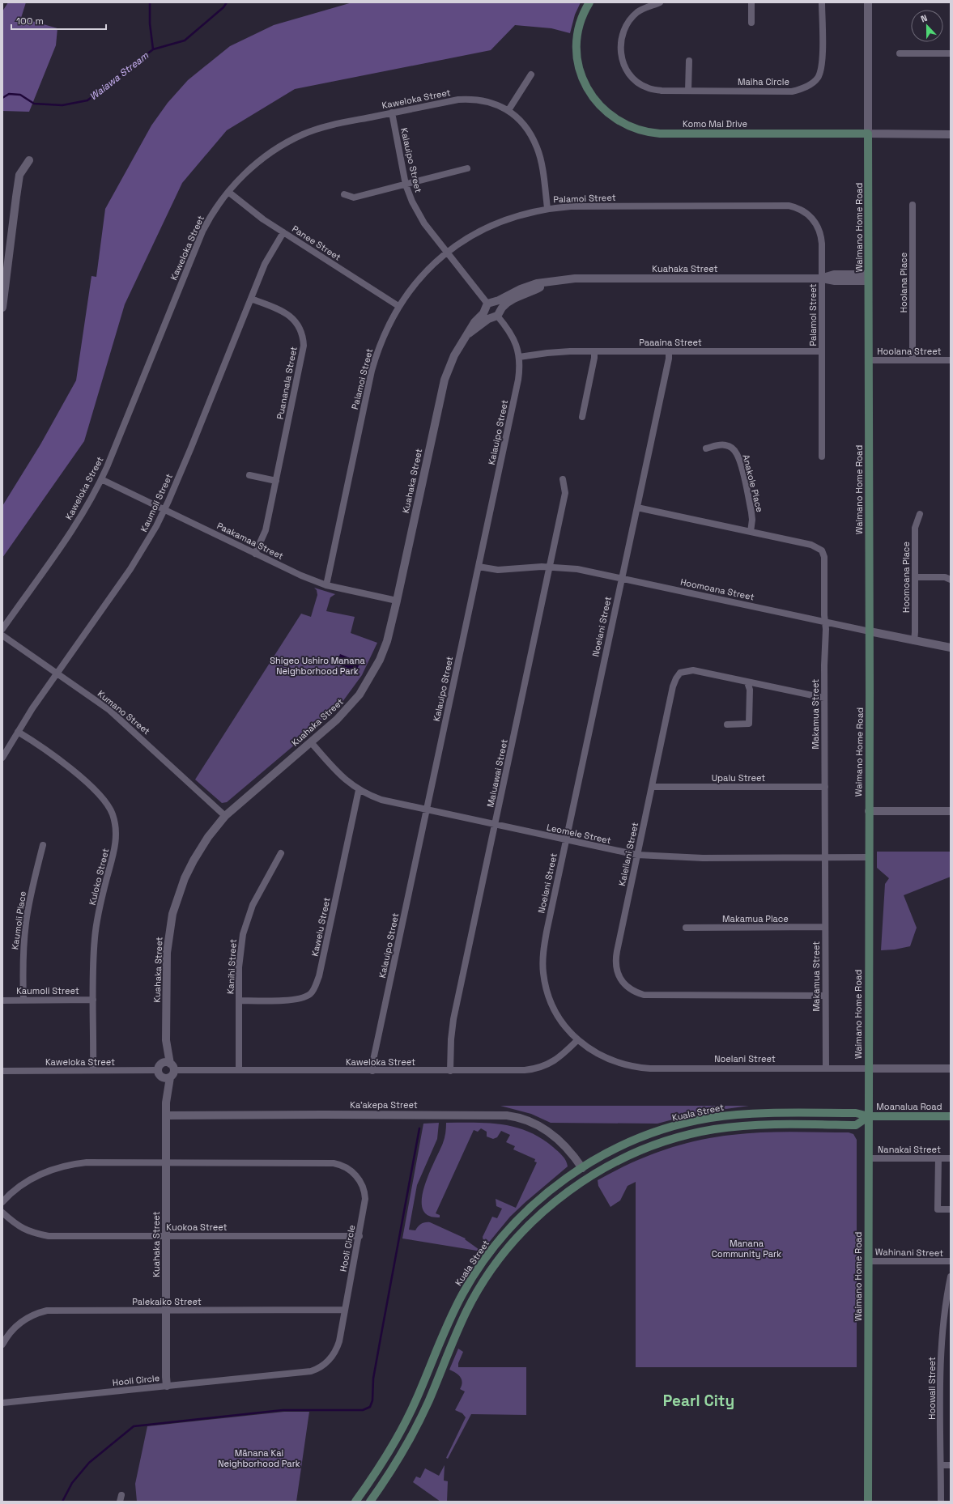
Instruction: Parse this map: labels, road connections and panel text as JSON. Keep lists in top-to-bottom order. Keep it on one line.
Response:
{"streets":{"main road":["Komo Mai Drive","Waimano Home Road","Moanalua Road","Kuala Street"],"street":["Maiha Circle","Kaweloka Street","Kalauipo Street","Palamoi Street","Panee Street","Kuahaka Street","Hoolana Place","Paaaina Street","Hoolana Street","Puananala Street","Anakole Place","Kaumoli Street","Paakamaa Street","Hoomoana Place","Hoomoana Street","Noelani Street","Kumano Street","Makamua Street","Maluawai Street","Upalu Street","Leomele Street","Kaleilani Street","Kuloko Street","Makamua Place","Kaumoli Place","Kawelu Street","Kanihi Street","Ka'akepa Street","Nanakai Street","Kuokoa Street","Hooli Circle","Wahinani Street","Palekaiko Street","Hoowali Street"]},"crossings":[["Kaweloka Street","Kalauipo Street"],["Kaweloka Street","Palamoi Street"],["Kaweloka Street","Panee Street"],["Kaweloka Street","Kuahaka Street"],["Kaweloka Street","Paakamaa Street"],["Kaweloka Street","Noelani Street"],["Kaweloka Street","Maluawai Street"],["Kaweloka Street","Kuloko Street"],["Kaweloka Street","Kanihi Street"],["Komo Mai Drive","Waimano Home Road"],["Kalauipo Street","Palamoi Street"],["Kalauipo Street","Kuahaka Street"],["Kalauipo Street","Paaaina Street"],["Kalauipo Street","Hoomoana Street"],["Kalauipo Street","Leomele Street"],["Palamoi Street","Panee Street"],["Palamoi Street","Kuahaka Street"],["Palamoi Street","Paaaina Street"],["Palamoi Street","Paakamaa Street"],["Waimano Home Road","Kuahaka Street"],["Waimano Home Road","Hoolana Street"],["Waimano Home Road","Hoomoana Street"],["Waimano Home Road","Noelani Street"],["Waimano Home Road","Leomele Street"],["Waimano Home Road","Moanalua Road"],["Waimano Home Road","Kuala Street"],["Waimano Home Road","Nanakai Street"],["Waimano Home Road","Wahinani Street"],["Panee Street","Kaumoli Street"],["Kuahaka Street","Paakamaa Street"],["Kuahaka Street","Kumano Street"],["Kuahaka Street","Leomele Street"],["Kuahaka Street","Ka'akepa Street"],["Kuahaka Street","Kuokoa Street"],["Kuahaka Street","Hooli Circle"],["Kuahaka Street","Palekaiko Street"],["Hoolana Place","Hoolana Street"],["Paaaina Street","Noelani Street"],["Puananala Street","Kaumoli Street"],["Puananala Street","Paakamaa Street"],["Anakole Place","Makamua Street"],["Kaumoli Street","Paakamaa Street"],["Kaumoli Street","Kumano Street"],["Kaumoli Street","Kuloko Street"],["Kaumoli Street","Kaumoli Place"],["Hoomoana Place","Hoomoana Street"],["Hoomoana Street","Noelani Street"],["Hoomoana Street","Makamua Street"],["Hoomoana Street","Maluawai Street"],["Noelani Street","Makamua Street"],["Noelani Street","Leomele Street"],["Makamua Street","Upalu Street"],["Makamua Street","Leomele Street"],["Makamua Street","Kaleilani Street"],["Makamua Street","Makamua Place"],["Maluawai Street","Leomele Street"],["Upalu Street","Kaleilani Street"],["Leomele Street","Kaleilani Street"],["Leomele Street","Kawelu Street"],["Kawelu Street","Kanihi Street"],["Ka'akepa Street","Kuala Street"],["Moanalua Road","Kuala Street"],["Kuokoa Street","Hooli Circle"],["Hooli Circle","Palekaiko Street"]],"districts":["Pearl City"],"water":["Waiawa Stream"],"parks":["Shigeo Ushiro Manana Neighborhood Park","Manana Community Park","Mānana Kai Neighborhood Park"],"scale_bar":"100 m","north":"top"}
